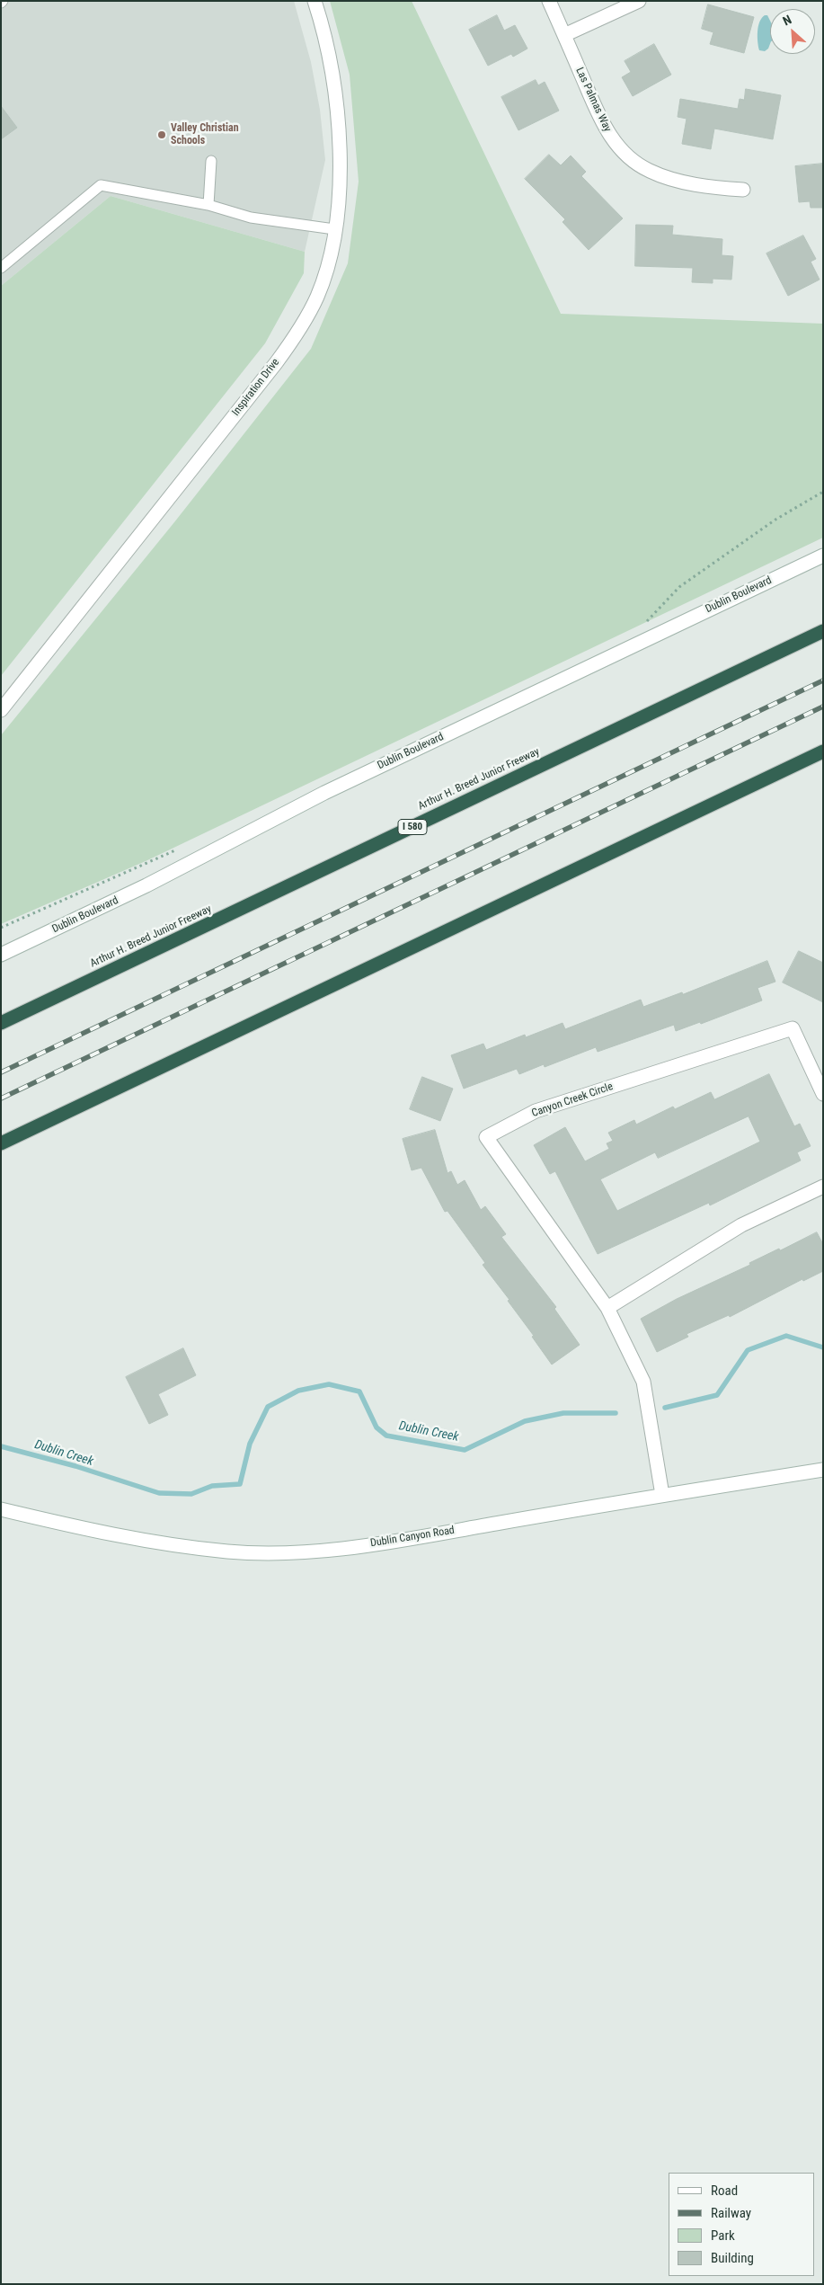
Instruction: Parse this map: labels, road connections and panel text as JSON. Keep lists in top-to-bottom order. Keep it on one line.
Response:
{"streets":{"highway":["Arthur H. Breed Junior Freeway","I 580"],"street":["Las Palmas Way","Inspiration Drive","Dublin Boulevard","Canyon Creek Circle","Dublin Canyon Road"]},"crossings":[["Canyon Creek Circle","Dublin Canyon Road"]],"water":["Dublin Creek"],"places":["Valley Christian Schools"],"legend":["Road","Railway","Park","Building"],"north":"top left"}
